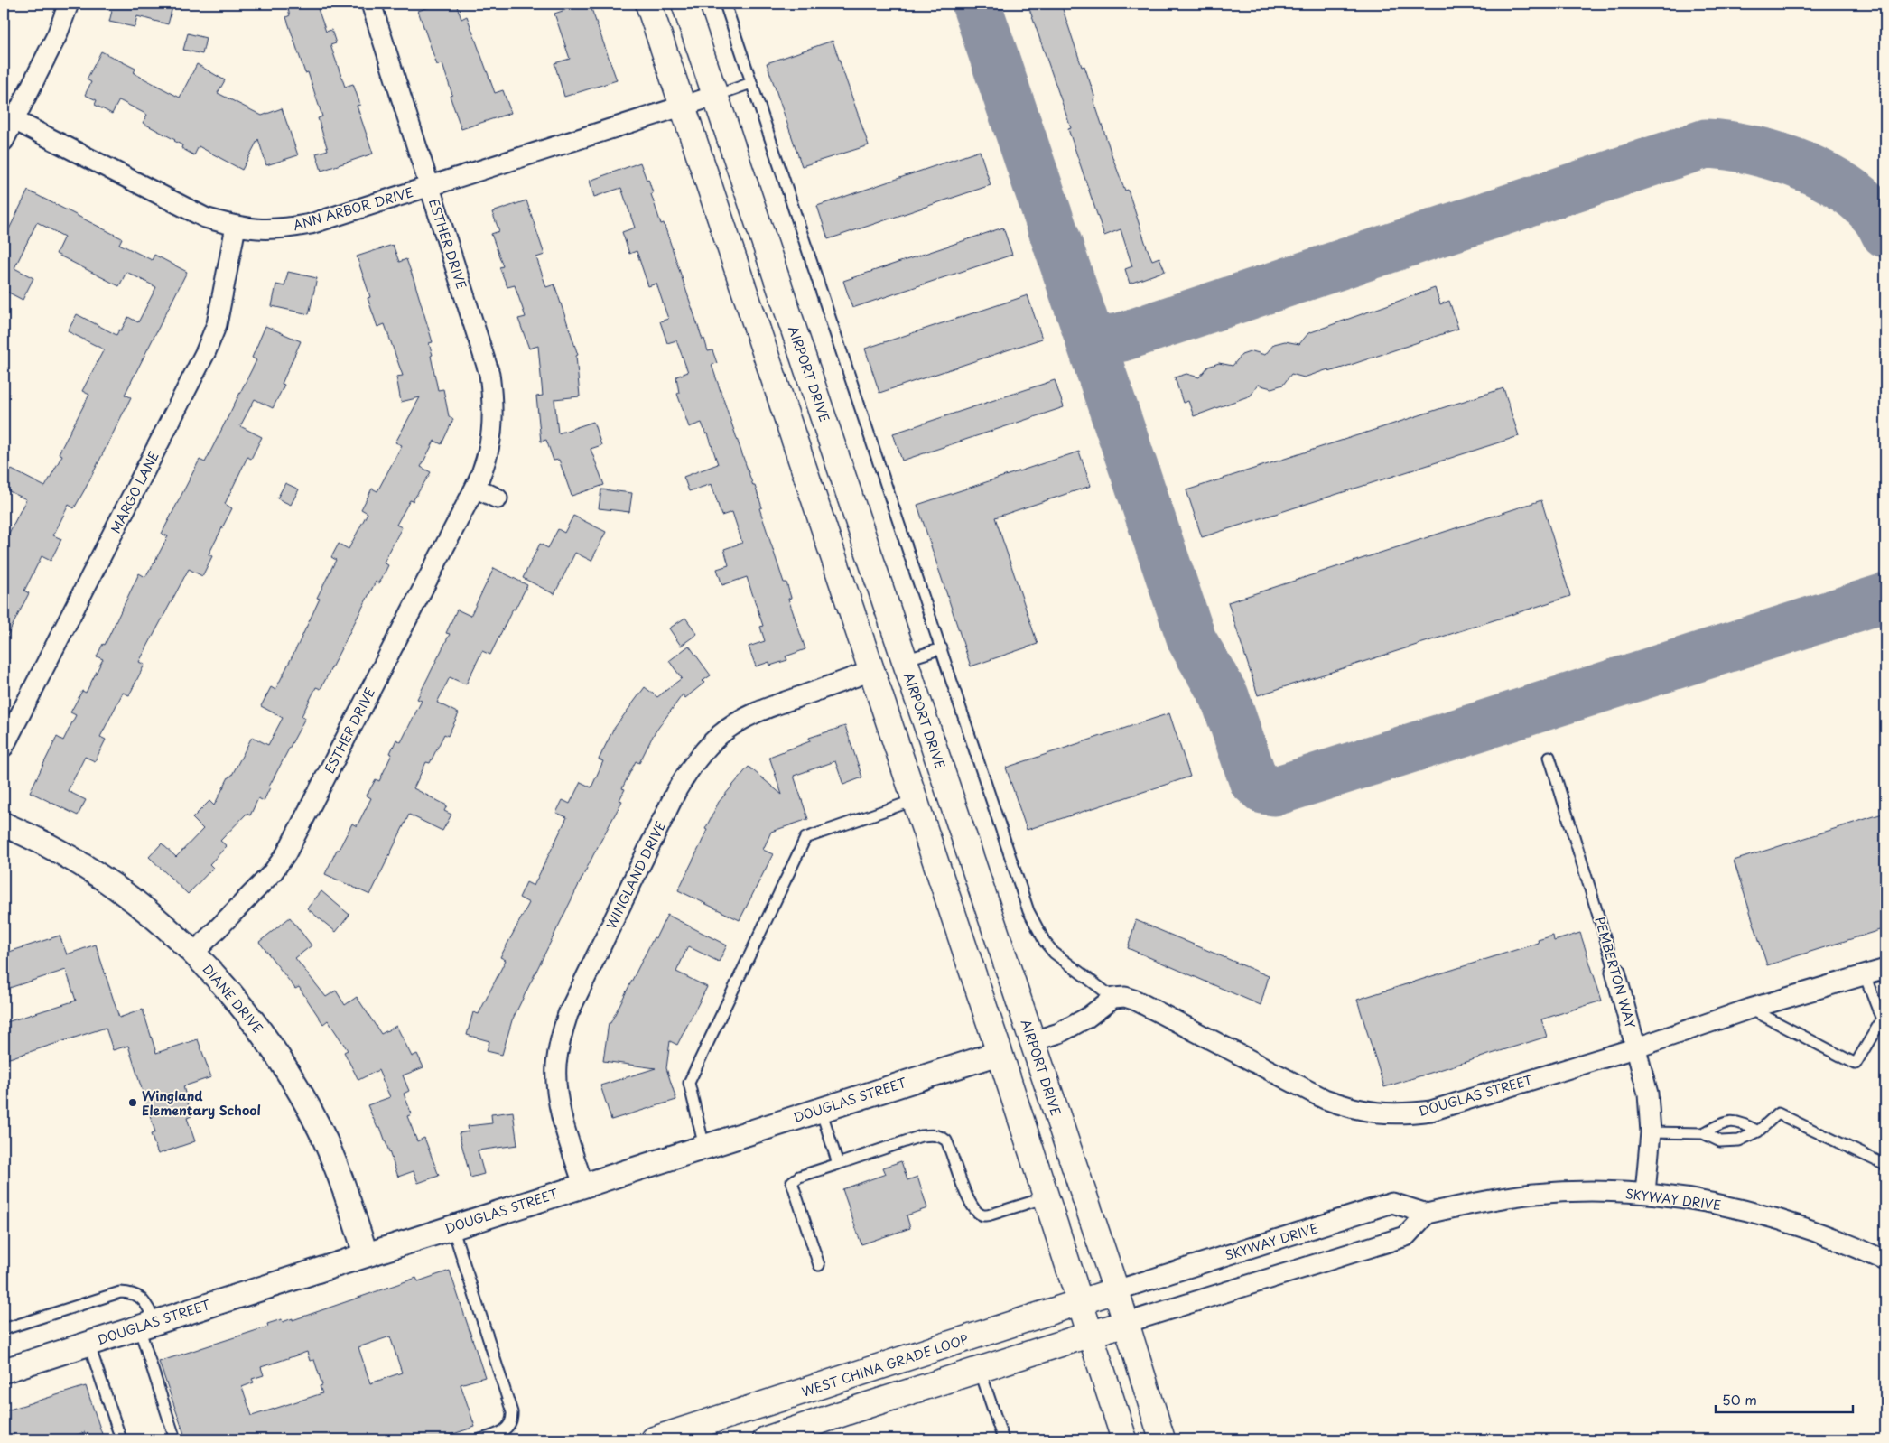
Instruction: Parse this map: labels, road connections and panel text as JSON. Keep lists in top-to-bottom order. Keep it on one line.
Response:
{"streets":{"main road":["AIRPORT DRIVE","WEST CHINA GRADE LOOP"],"street":["ANN ARBOR DRIVE","ESTHER DRIVE","MARGO LANE","WINGLAND DRIVE","PEMBERTON WAY","DIANE DRIVE","DOUGLAS STREET","SKYWAY DRIVE"]},"crossings":[["ANN ARBOR DRIVE","ESTHER DRIVE"],["ANN ARBOR DRIVE","AIRPORT DRIVE"],["ANN ARBOR DRIVE","MARGO LANE"],["ESTHER DRIVE","DIANE DRIVE"],["AIRPORT DRIVE","SKYWAY DRIVE"],["AIRPORT DRIVE","WEST CHINA GRADE LOOP"],["WINGLAND DRIVE","DOUGLAS STREET"],["PEMBERTON WAY","DOUGLAS STREET"],["PEMBERTON WAY","SKYWAY DRIVE"],["DIANE DRIVE","DOUGLAS STREET"],["SKYWAY DRIVE","WEST CHINA GRADE LOOP"]],"places":["Wingland Elementary School"],"scale_bar":"50 m"}
